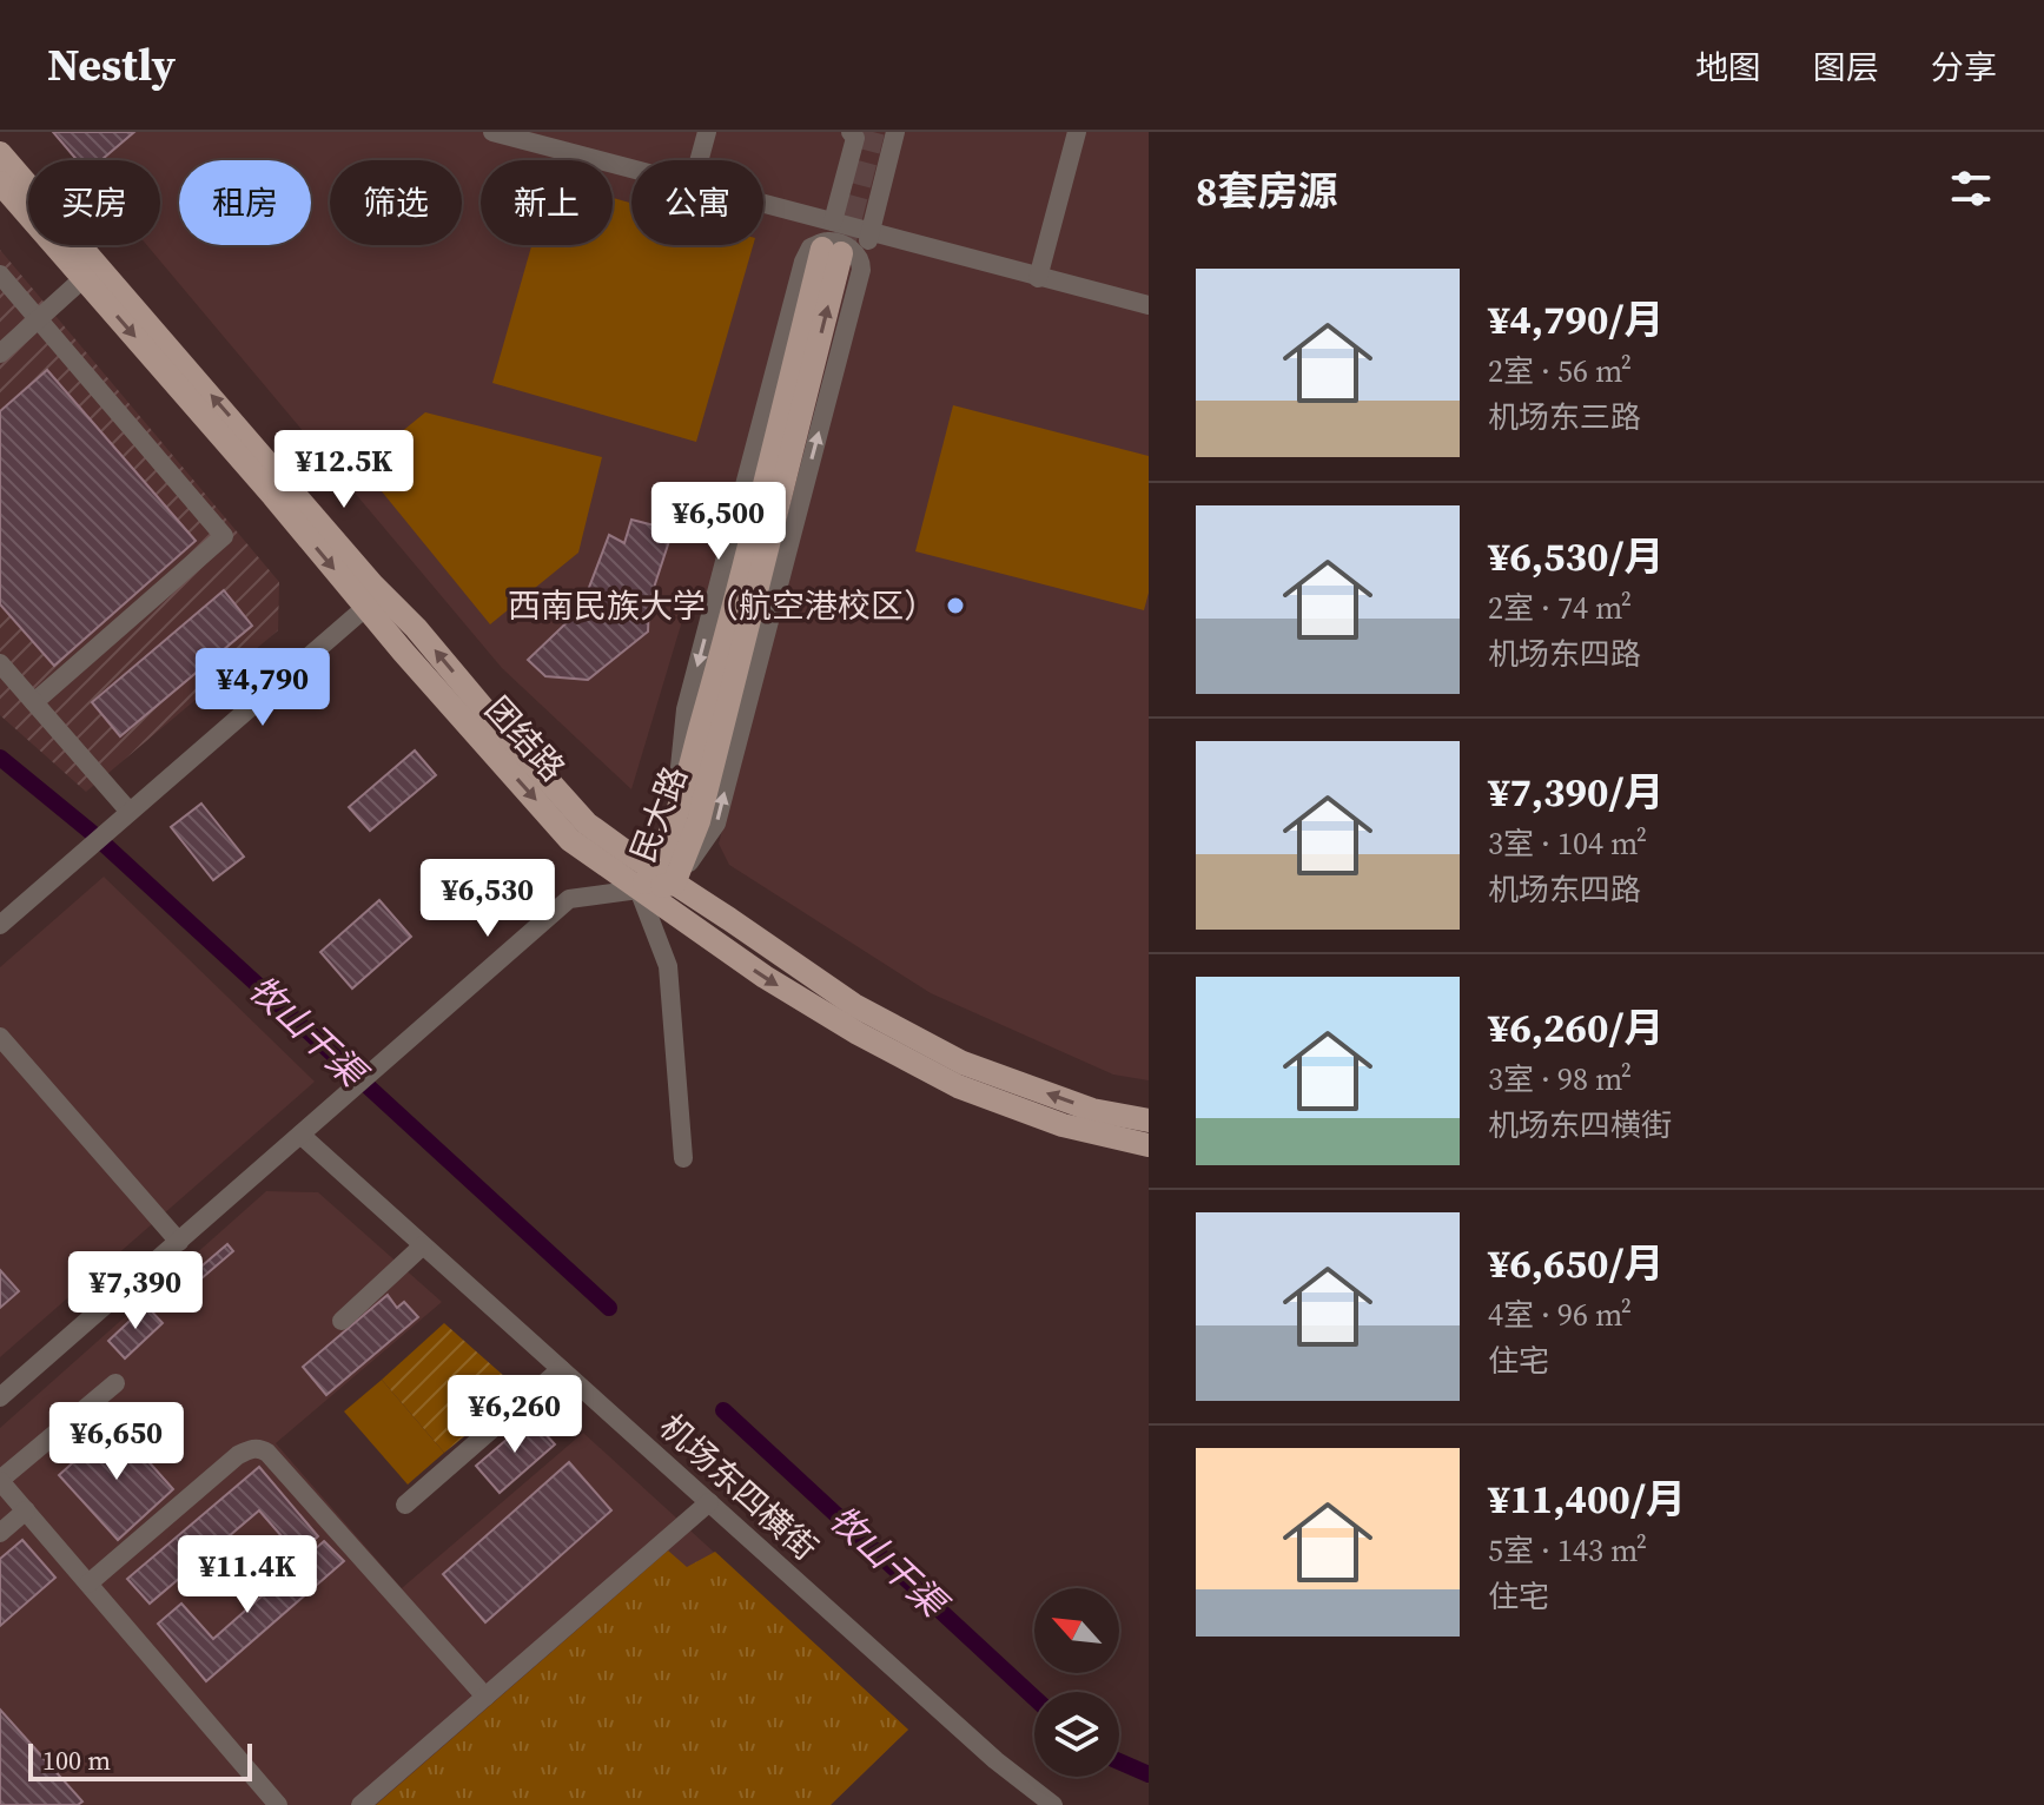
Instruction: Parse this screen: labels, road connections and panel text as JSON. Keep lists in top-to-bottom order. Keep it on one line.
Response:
{"streets":{"main road":["团结路","民大路"],"street":["机场东四横街"]},"crossings":[["团结路","民大路"]],"water":["牧山干渠"],"places":["西南民族大学（航空港校区）"],"scale_bar":"100 m","north":"top left","page":{"header":"Nestly","nav":["地图","图层","分享"],"heading":"8套房源","chip":["买房","租房","筛选","新上","公寓"],"list":[{"name":"¥4,790/月","note":"2室 · 56 m² · 机场东三路"},{"name":"¥6,530/月","note":"2室 · 74 m² · 机场东四路"},{"name":"¥7,390/月","note":"3室 · 104 m² · 机场东四路"},{"name":"¥6,260/月","note":"3室 · 98 m² · 机场东四横街"},{"name":"¥6,650/月","note":"4室 · 96 m² · 住宅"},{"name":"¥11,400/月","note":"5室 · 143 m² · 住宅"}],"price":["¥12.5K","¥6,500","¥4,790","¥6,530","¥7,390","¥6,260","¥6,650","¥11.4K"],"scale":"100 m"}}
